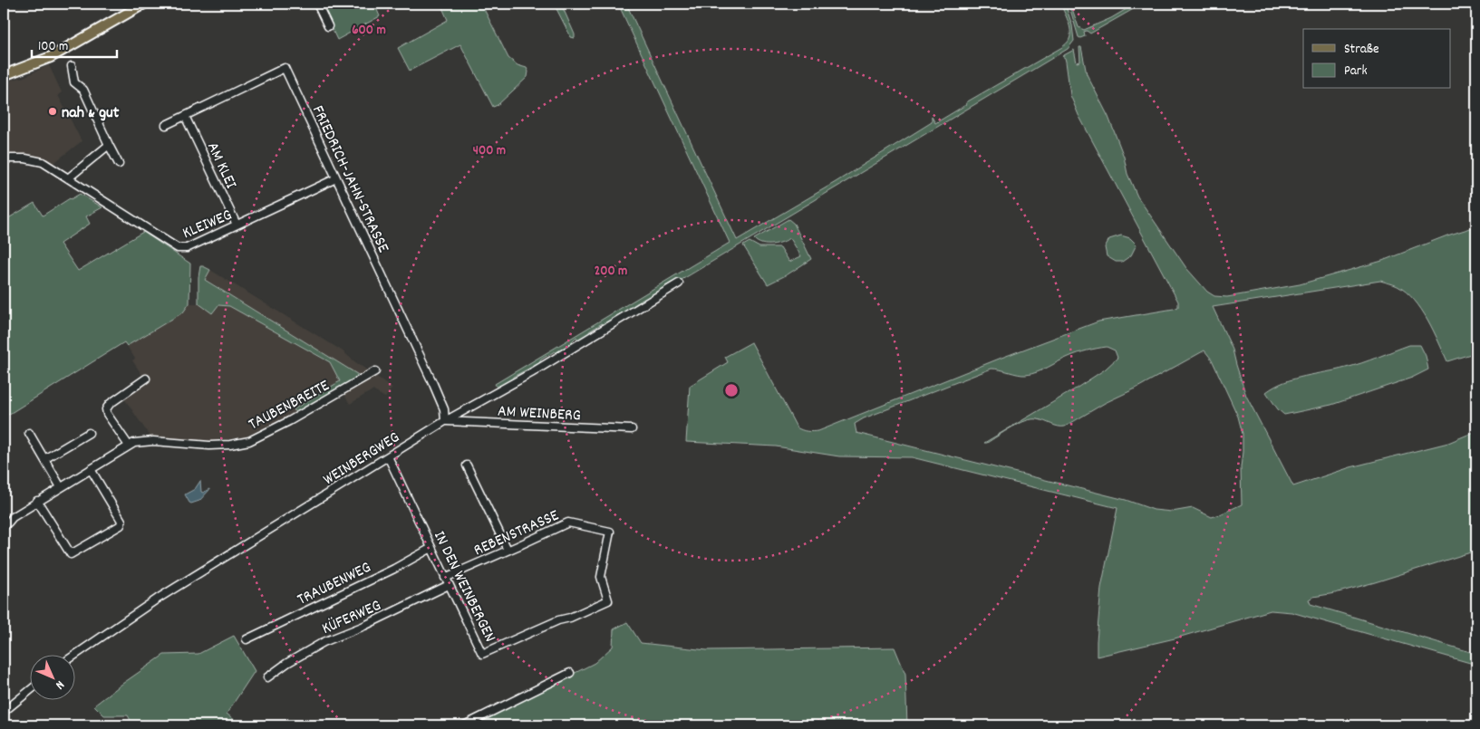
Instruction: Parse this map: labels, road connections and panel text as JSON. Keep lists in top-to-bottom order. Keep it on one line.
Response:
{"streets":{"street":["AM KLEI","FRIEDRICH-JAHN-STRASSE","KLEIWEG","TAUBENBREITE","AM WEINBERG","WEINBERGWEG","REBENSTRASSE","TRAUBENWEG","IN DEN WEINBERGEN","KÜFERWEG"]},"crossings":[["AM KLEI","FRIEDRICH-JAHN-STRASSE"],["AM KLEI","KLEIWEG"],["FRIEDRICH-JAHN-STRASSE","KLEIWEG"],["FRIEDRICH-JAHN-STRASSE","AM WEINBERG"],["FRIEDRICH-JAHN-STRASSE","WEINBERGWEG"],["AM WEINBERG","WEINBERGWEG"],["WEINBERGWEG","IN DEN WEINBERGEN"],["REBENSTRASSE","IN DEN WEINBERGEN"],["TRAUBENWEG","IN DEN WEINBERGEN"],["IN DEN WEINBERGEN","KÜFERWEG"]],"places":["nah & gut"],"legend":["Straße","Park"],"scale_bar":"100 m","north":"bottom right","rings":["600 m","400 m","200 m"]}
